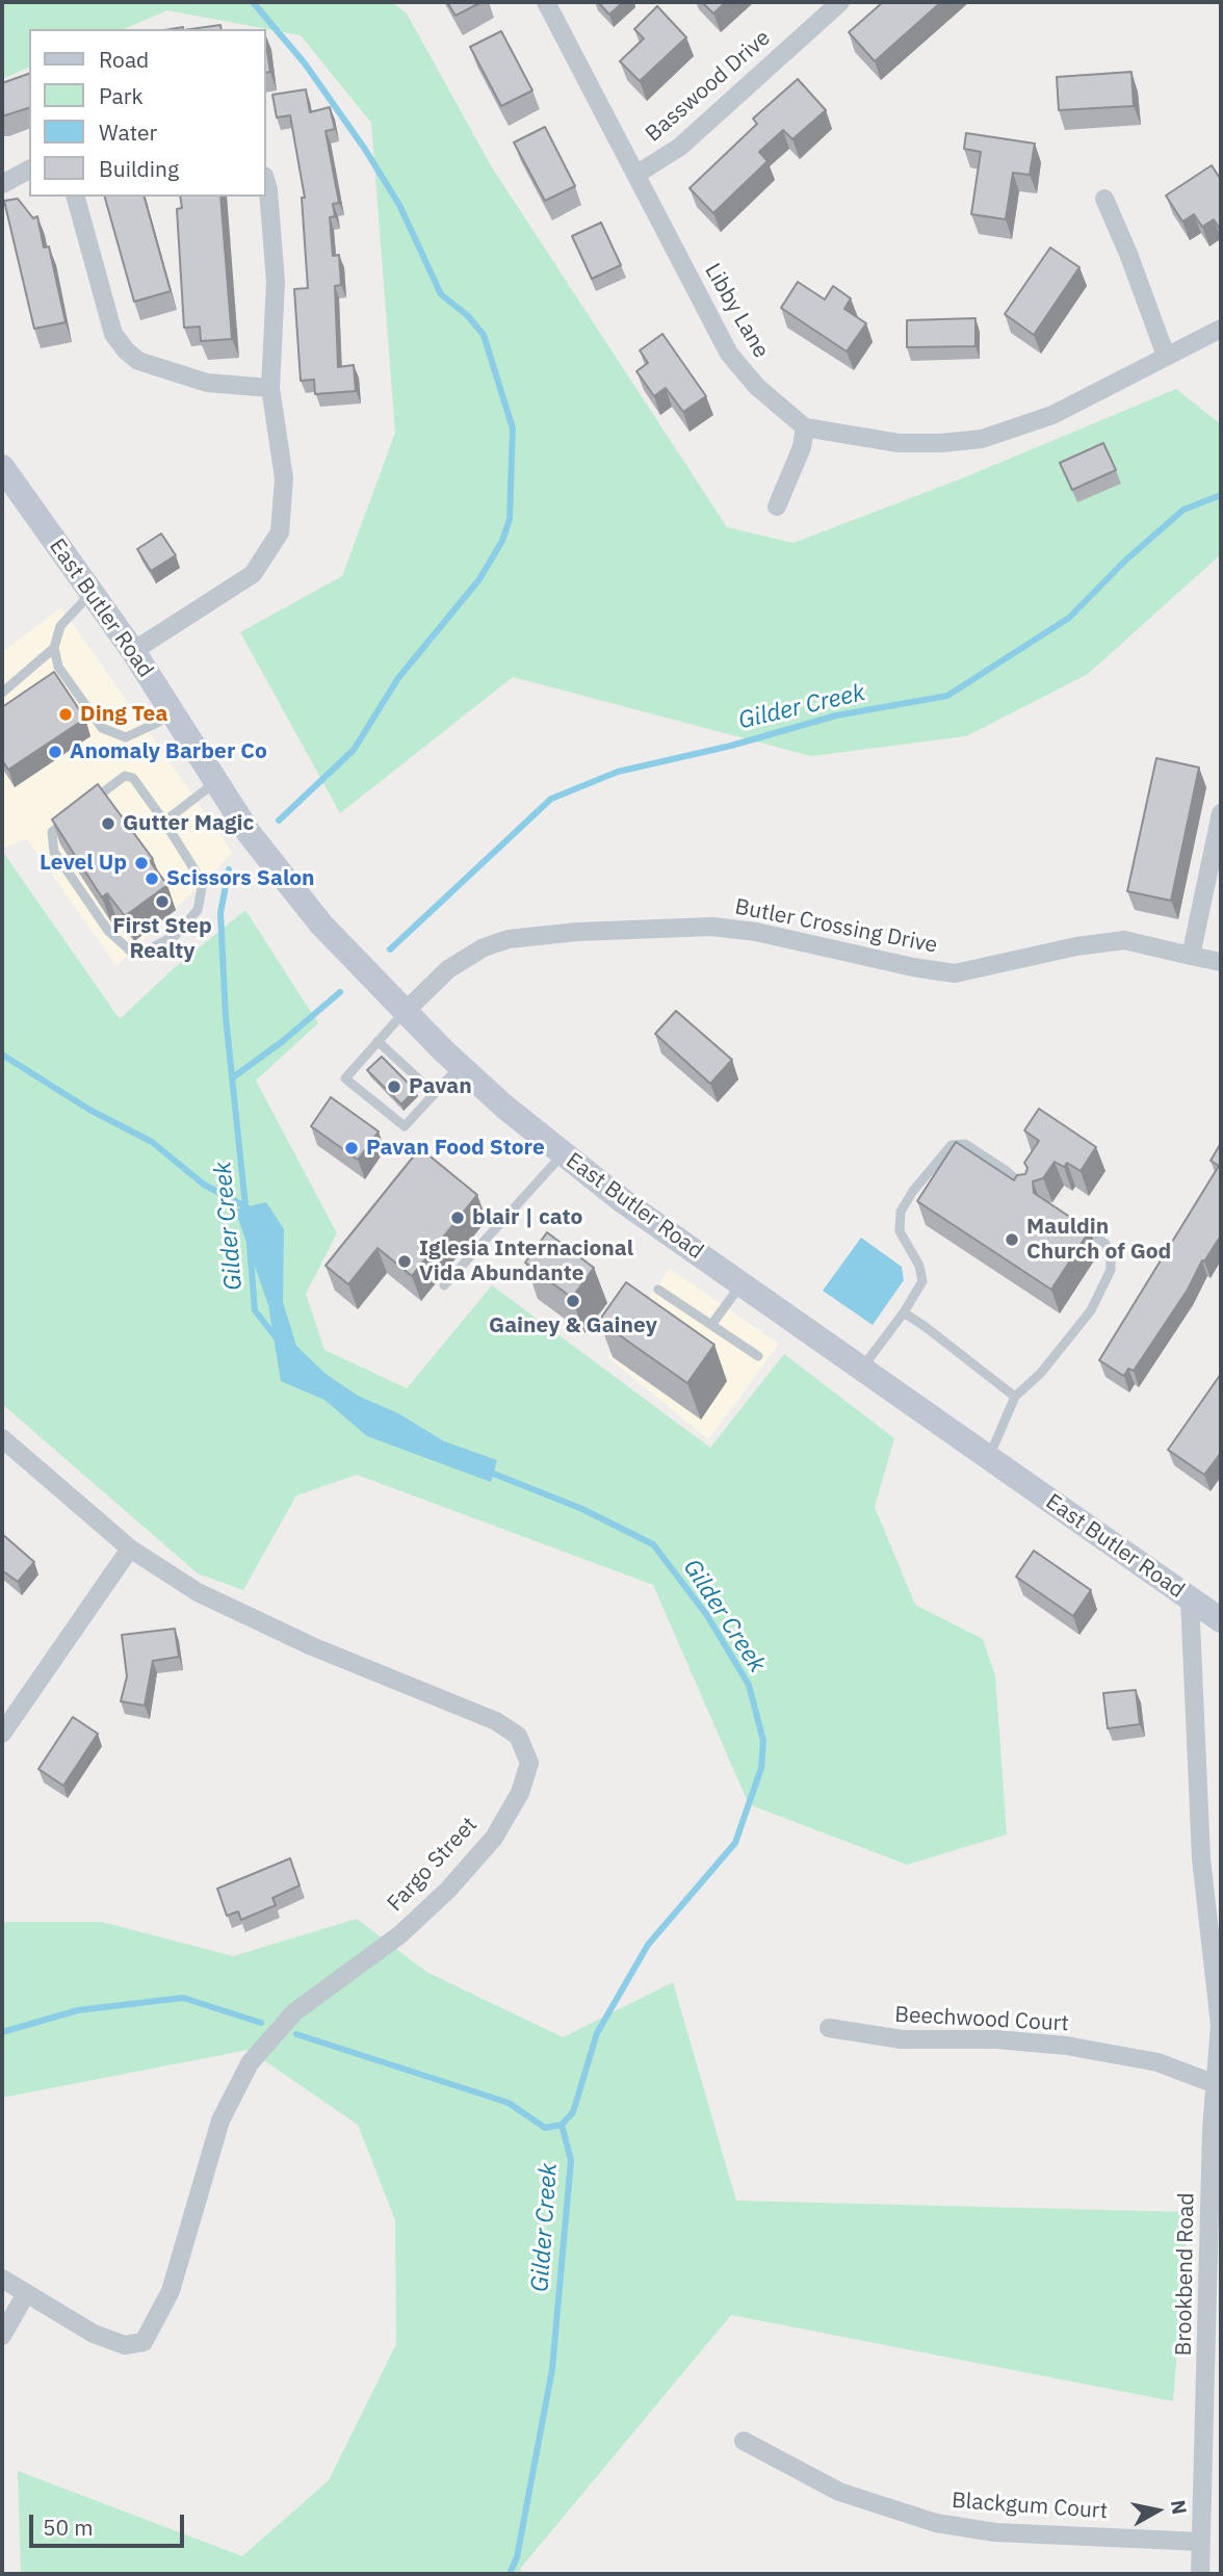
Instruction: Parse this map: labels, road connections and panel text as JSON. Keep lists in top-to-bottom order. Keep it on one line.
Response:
{"streets":{"main road":["East Butler Road"],"street":["Basswood Drive","Libby Lane","Butler Crossing Drive","Fargo Street","Beechwood Court","Brookbend Road","Blackgum Court"]},"crossings":[["Basswood Drive","Libby Lane"],["East Butler Road","Butler Crossing Drive"],["East Butler Road","Brookbend Road"],["Beechwood Court","Brookbend Road"],["Brookbend Road","Blackgum Court"]],"water":["Gilder Creek"],"places":["Ding Tea","Anomaly Barber Co","Gutter Magic","Level Up","Scissors Salon","First Step Realty","Pavan","Pavan Food Store","blair | cato","Mauldin Church of God","Iglesia Internacional Vida Abundante","Gainey & Gainey"],"legend":["Road","Park","Water","Building"],"scale_bar":"50 m","north":"right"}
